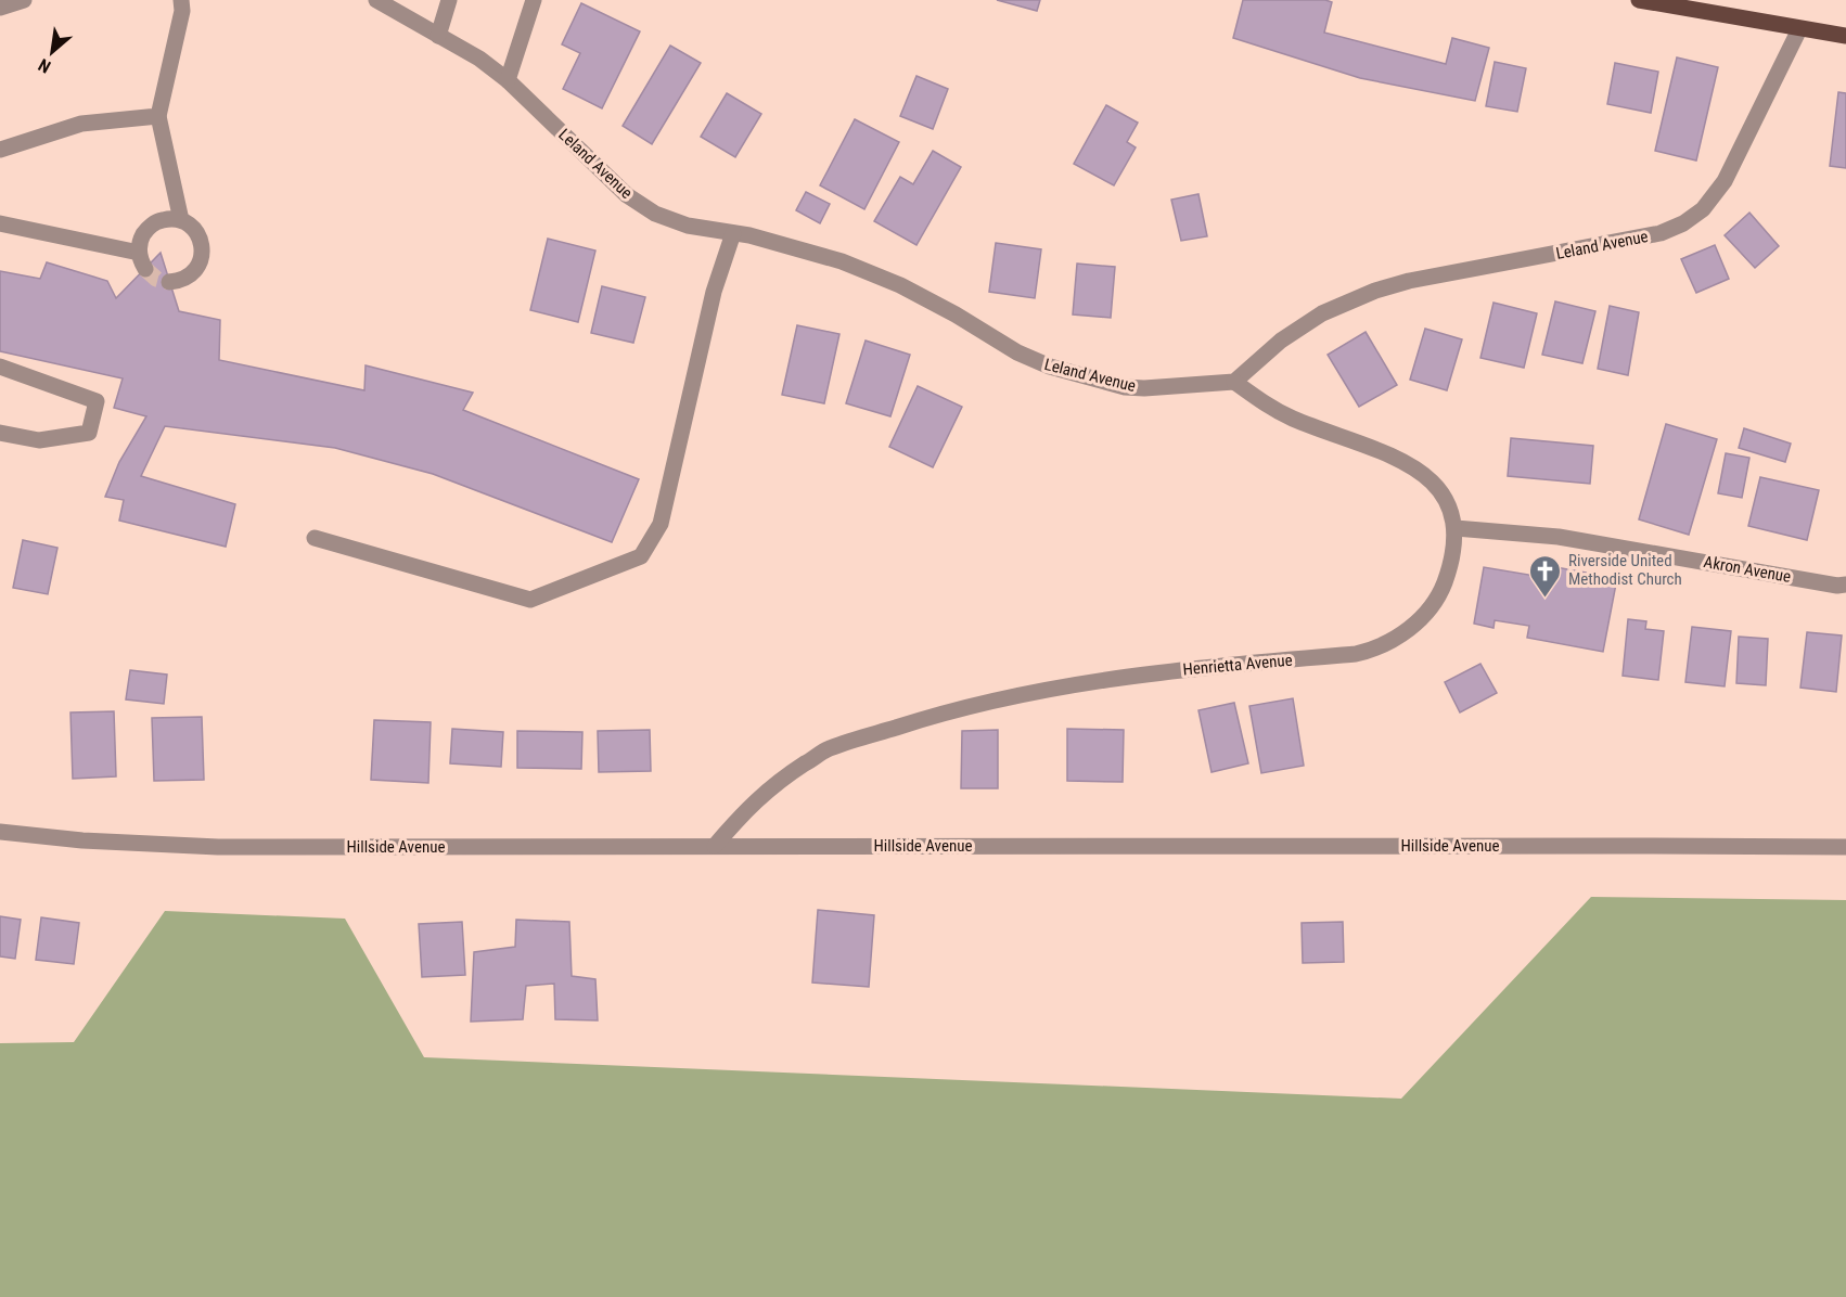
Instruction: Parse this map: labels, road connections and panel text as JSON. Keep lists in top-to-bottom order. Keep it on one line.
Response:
{"streets":{"street":["Leland Avenue","Akron Avenue","Henrietta Avenue","Hillside Avenue"]},"crossings":[["Leland Avenue","Henrietta Avenue"],["Akron Avenue","Henrietta Avenue"],["Henrietta Avenue","Hillside Avenue"]],"places":{"church":["Riverside United Methodist Church"]},"north":"bottom left"}
